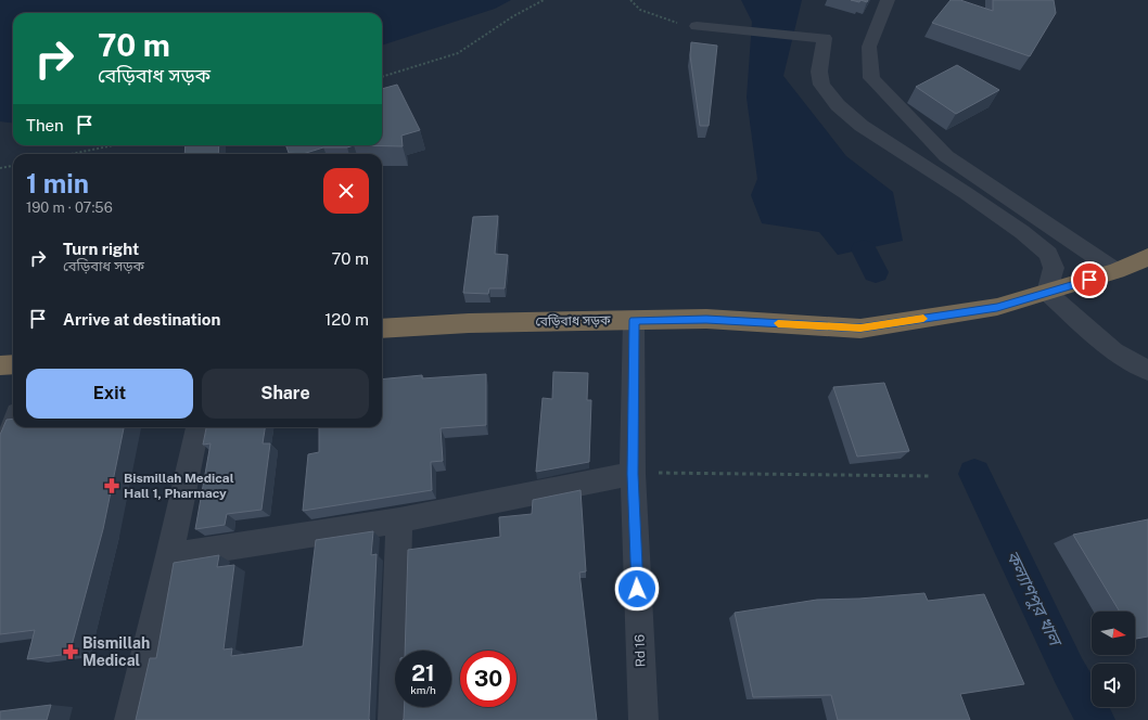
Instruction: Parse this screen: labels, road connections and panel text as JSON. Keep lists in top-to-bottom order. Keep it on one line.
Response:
{"streets":{"highway":["বেড়িবাধ সড়ক"],"street":["Rd 16"]},"crossings":[["বেড়িবাধ সড়ক","Rd 16"]],"water":["কল্যাণপুর খাল"],"places":{"pharmacy":["Bismillah Medical Hall 1, Pharmacy","Bismillah Medical"]},"north":"right","page":{"turn":["70 m","বেড়িবাধ সড়ক"],"then":"Then","heading":["1 min","190 m · 07:56"],"list":[{"name":"Turn right","note":"বেড়িবাধ সড়ক","value":"70 m"},{"name":"Arrive at destination","value":"120 m"}],"buttons":["Exit","Share"],"speed":"21 km/h","limit":"30"}}
